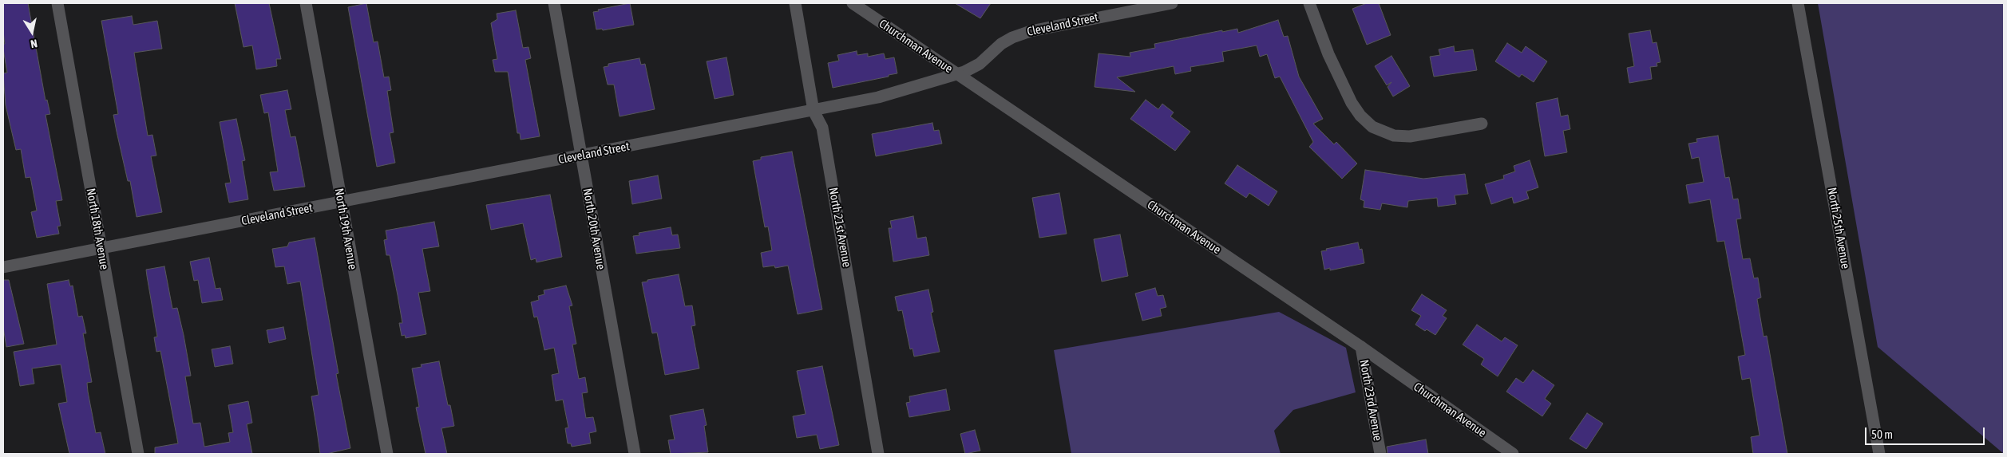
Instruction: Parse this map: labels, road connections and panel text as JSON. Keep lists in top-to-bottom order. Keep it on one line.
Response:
{"streets":{"street":["Cleveland Street","Churchman Avenue","North 21st Avenue","North 25th Avenue","North 18th Avenue","North 19th Avenue","North 20th Avenue","North 23rd Avenue"]},"crossings":[["Cleveland Street","Churchman Avenue"],["Cleveland Street","North 21st Avenue"],["Cleveland Street","North 18th Avenue"],["Cleveland Street","North 19th Avenue"],["Cleveland Street","North 20th Avenue"],["Churchman Avenue","North 23rd Avenue"]],"scale_bar":"50 m","north":"bottom"}
